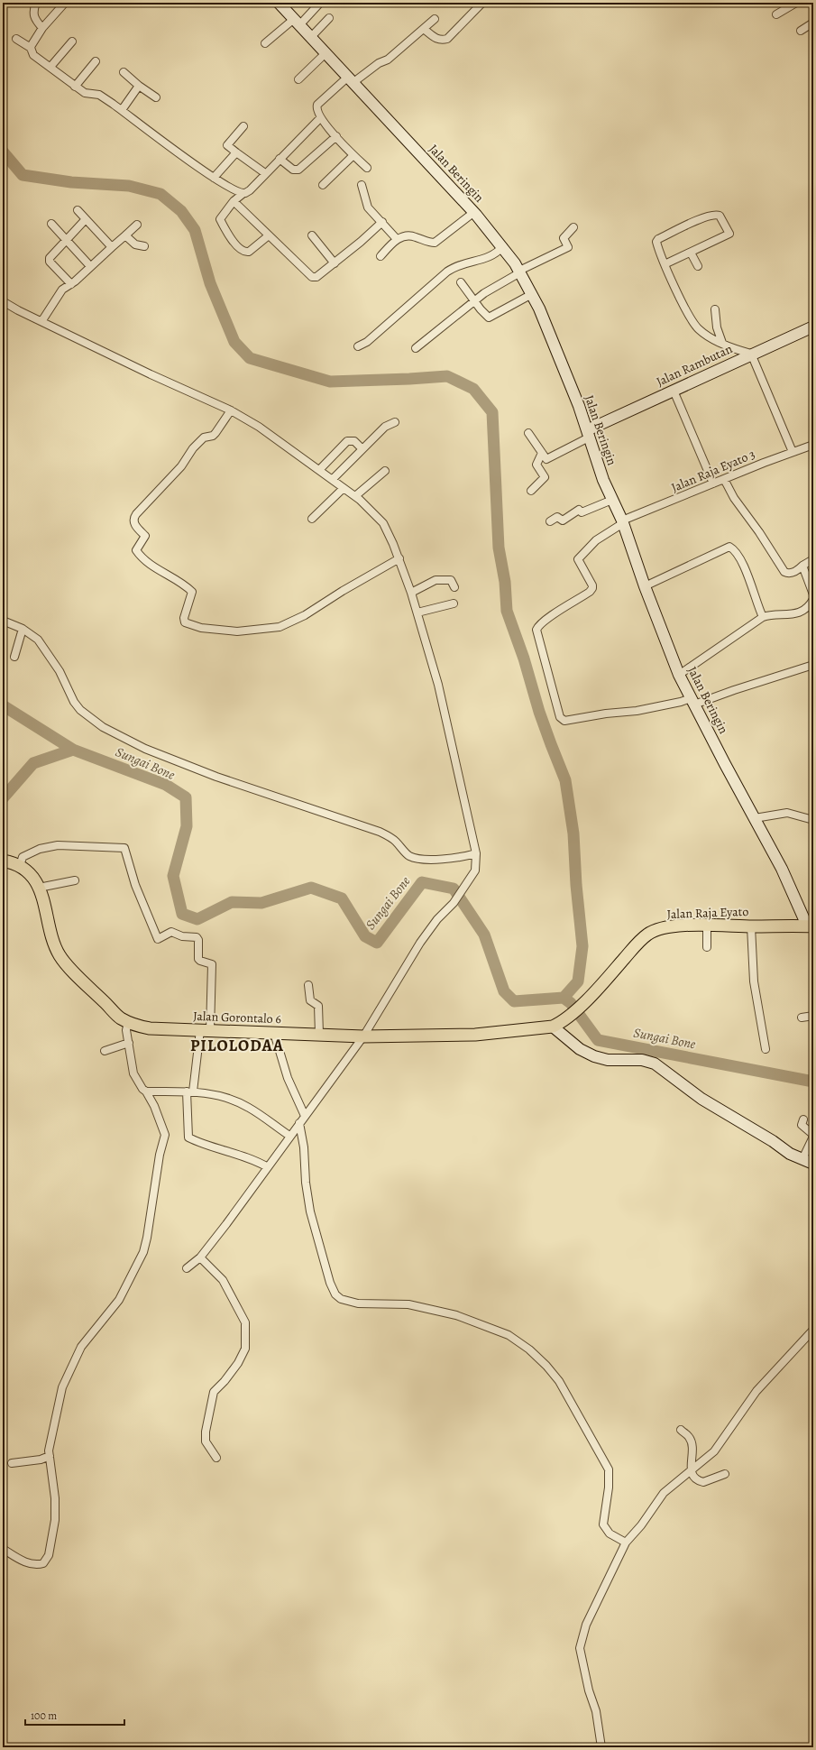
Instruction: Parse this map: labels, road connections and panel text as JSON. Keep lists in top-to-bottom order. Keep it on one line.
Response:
{"streets":{"main road":["Jalan Raja Eyato","Jalan Gorontalo 6"],"street":["Jalan Beringin","Jalan Rambutan","Jalan Raja Eyato 3"]},"crossings":[["Jalan Beringin","Jalan Rambutan"],["Jalan Beringin","Jalan Raja Eyato 3"],["Jalan Beringin","Jalan Raja Eyato"],["Jalan Raja Eyato","Jalan Gorontalo 6"]],"districts":["PILOLODAA"],"water":["Sungai Bone"],"scale_bar":"100 m"}
